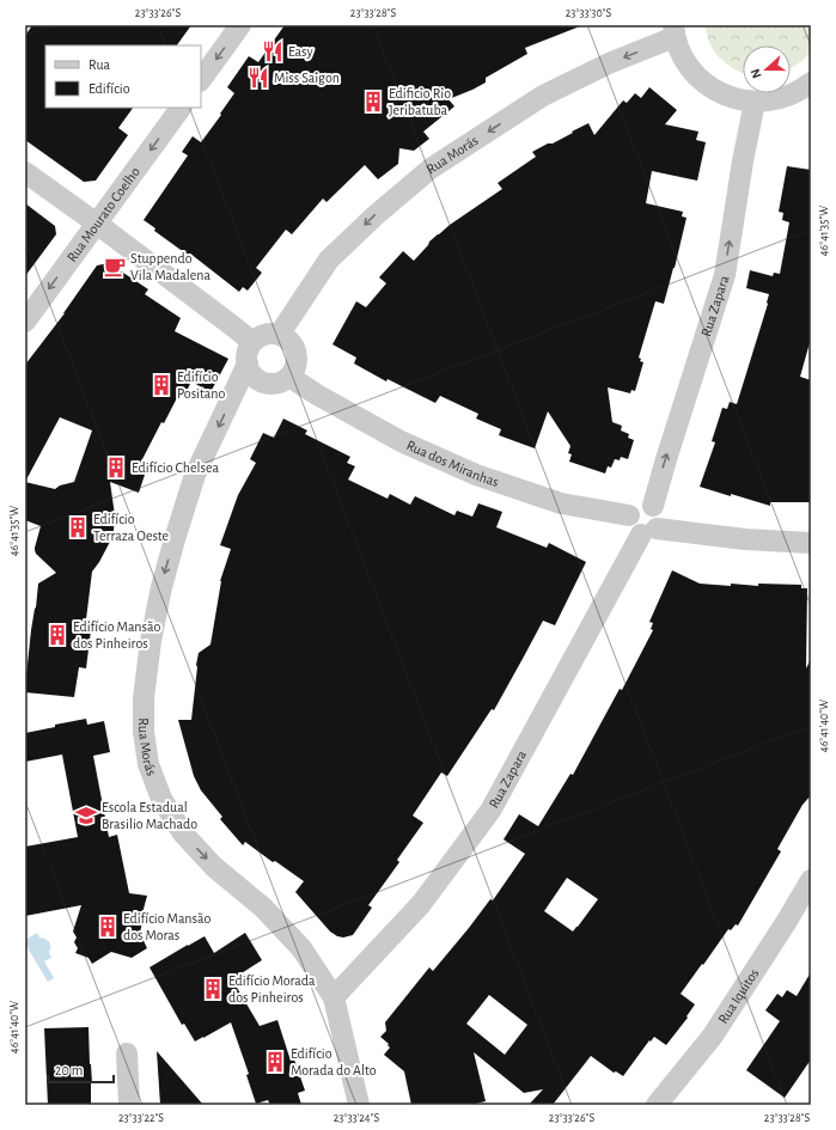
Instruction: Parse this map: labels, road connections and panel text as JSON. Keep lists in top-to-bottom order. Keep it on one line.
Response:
{"streets":{"street":["Rua Morás","Rua Mourato Coelho","Rua Zapara","Rua dos Miranhas","Rua Iquitos"]},"crossings":[["Rua Morás","Rua Zapara"],["Rua Morás","Rua dos Miranhas"],["Rua Zapara","Rua dos Miranhas"]],"one_way":["Rua Morás","Rua Mourato Coelho","Rua Zapara"],"places":{"restaurant":["Easy","Miss Saigon"],"building":["Edificio Rio Jeribatuba","Edifício Positano","Edifício Chelsea","Edifício Terraza Oeste","Edifício Mansão dos Pinheiros","Edifício Mansão dos Moras","Edifício Morada dos Pinheiros","Edifício Morada do Alto"],"cafe":["Stuppendo Vila Madalena"],"school or university":["Escola Estadual Brasilio Machado"]},"legend":["Rua","Edifício"],"scale_bar":"20 m","north":"left","coordinates":["23°33'26\"S","23°33'28\"S","23°33'30\"S","46°41'35\"W","46°41'40\"W","23°33'22\"S","23°33'24\"S"]}
